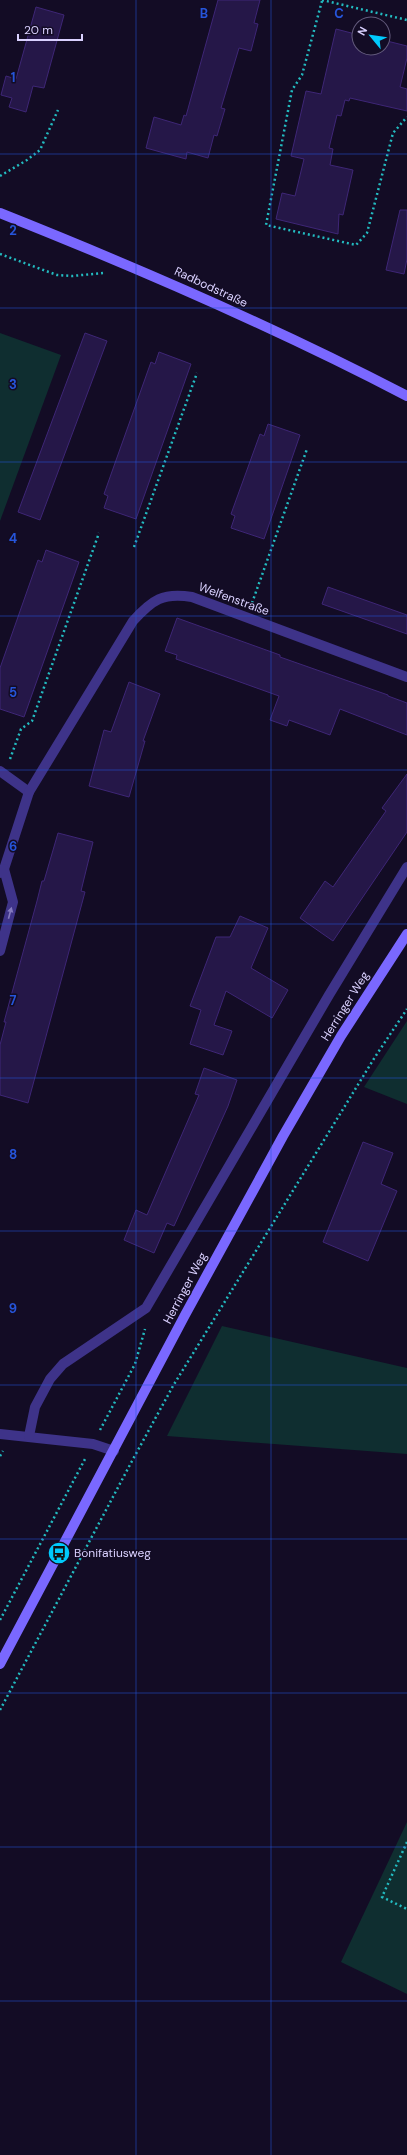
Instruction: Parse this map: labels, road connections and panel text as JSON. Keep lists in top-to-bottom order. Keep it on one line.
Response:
{"streets":{"main road":["Radbodstraße","Herringer Weg"],"street":["Welfenstraße"]},"places":{"bus stop":["Bonifatiusweg"]},"scale_bar":"20 m","north":"top left","grid":{"columns":["B","C"],"rows":["1","2","3","4","5","6","7","8","9"]}}
